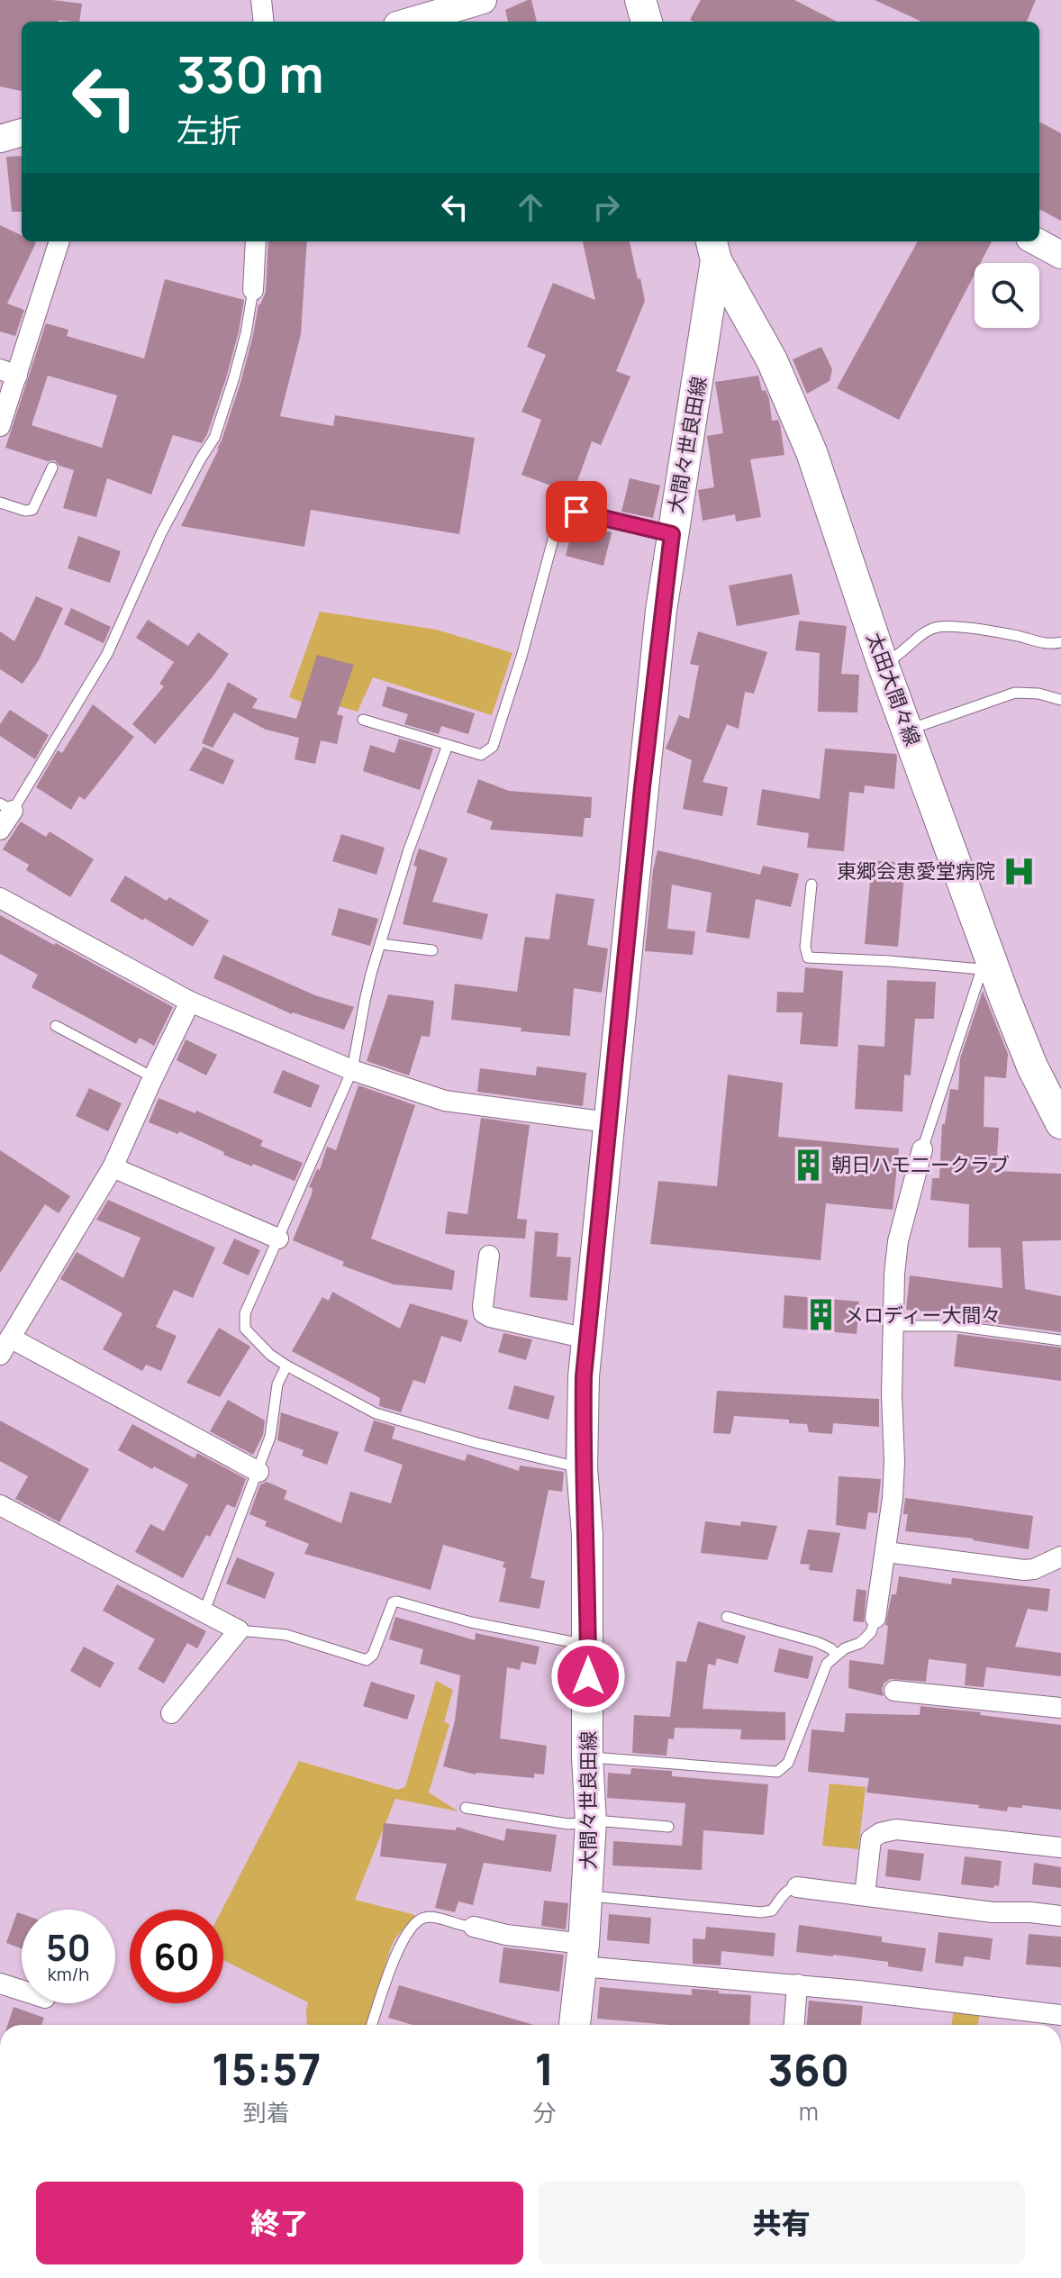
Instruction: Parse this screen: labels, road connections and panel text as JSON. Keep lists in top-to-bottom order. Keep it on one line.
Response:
{"streets":{"main road":["大間々世良田線","太田大間々線"]},"crossings":[["大間々世良田線","太田大間々線"]],"places":{"hospital":["東郷会恵愛堂病院"],"building":["朝日ハモ二ークラブ","メロディー大間々"]},"page":{"turn":["330 m","左折"],"speed":"50 km/h","limit":"60","eta":["15:57","到着","1","分","360","m"],"buttons":["終了","共有"]}}
